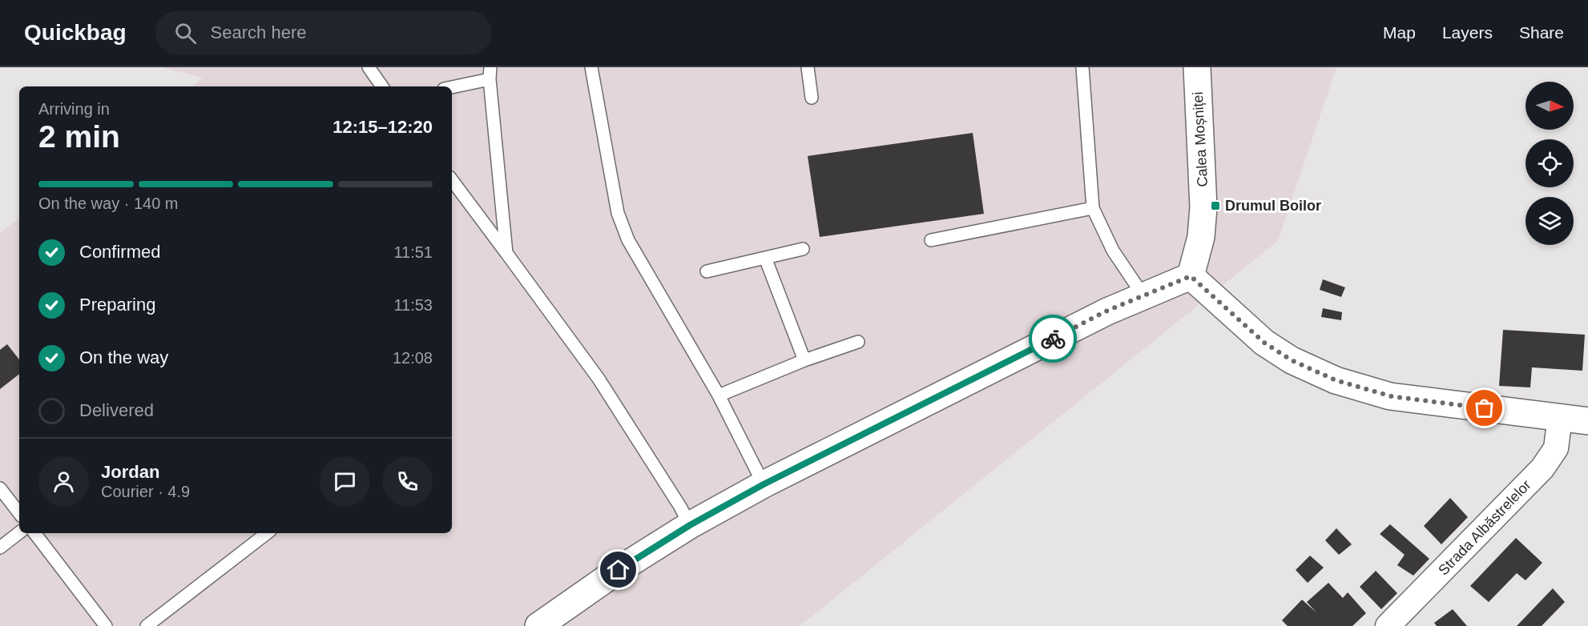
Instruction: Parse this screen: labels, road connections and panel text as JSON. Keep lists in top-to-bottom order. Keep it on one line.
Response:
{"streets":{"street":["Calea Moșniței","Strada Albăstrelelor"]},"places":{"transit":["Drumul Boilor"]},"north":"right","page":{"header":"Quickbag","search":"Search here","nav":["Map","Layers","Share"],"heading":["2 min","Arriving in","12:15–12:20"],"panel":["Jordan","Courier · 4.9"],"bar":"On the way · 140 m","list":[["Confirmed","11:51"],["Preparing","11:53"],["On the way","12:08"],"Delivered"]}}
